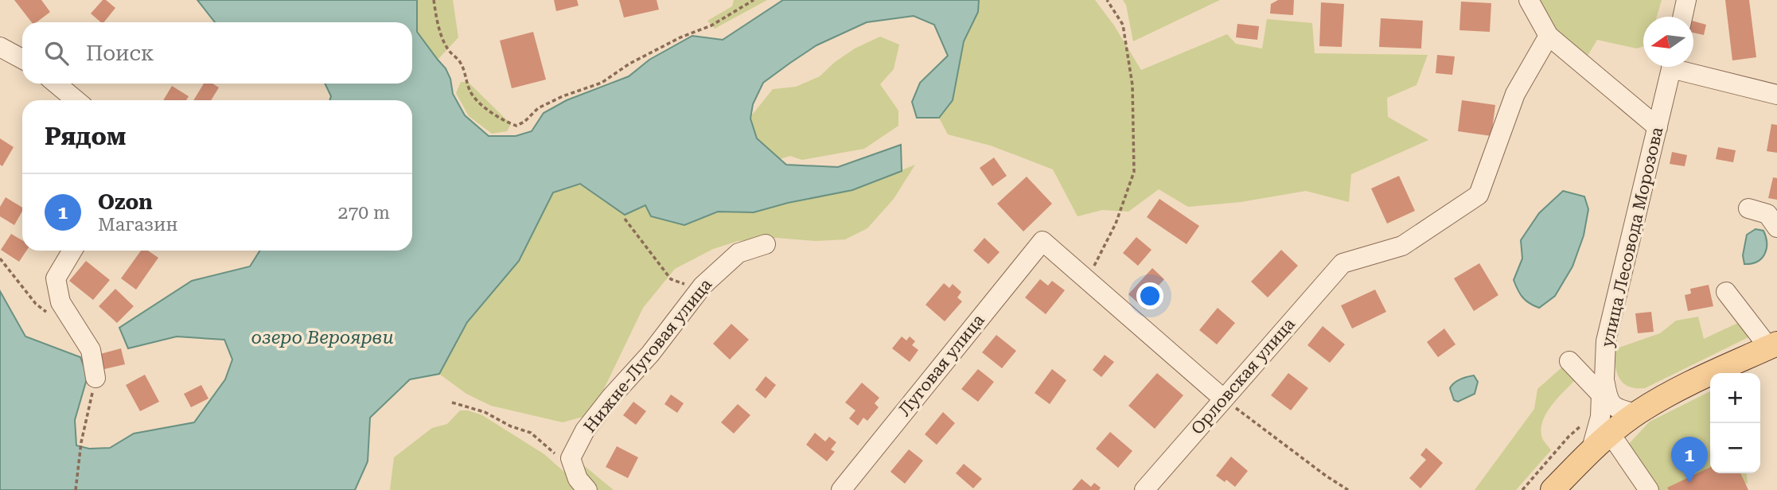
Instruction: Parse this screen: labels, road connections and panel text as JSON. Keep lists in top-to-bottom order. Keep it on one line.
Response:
{"streets":{"street":["улица Лесовода Морозова","Нижне-Луговая улица","Луговая улица","Орловская улица"]},"water":["озеро Вероярви"],"north":"left","page":{"search":"Поиск","heading":"Рядом","list":[{"mark":"1","name":"Ozon","note":"Магазин","value":"270 m"}],"map_buttons":["+","−"],"pins":"1"}}
